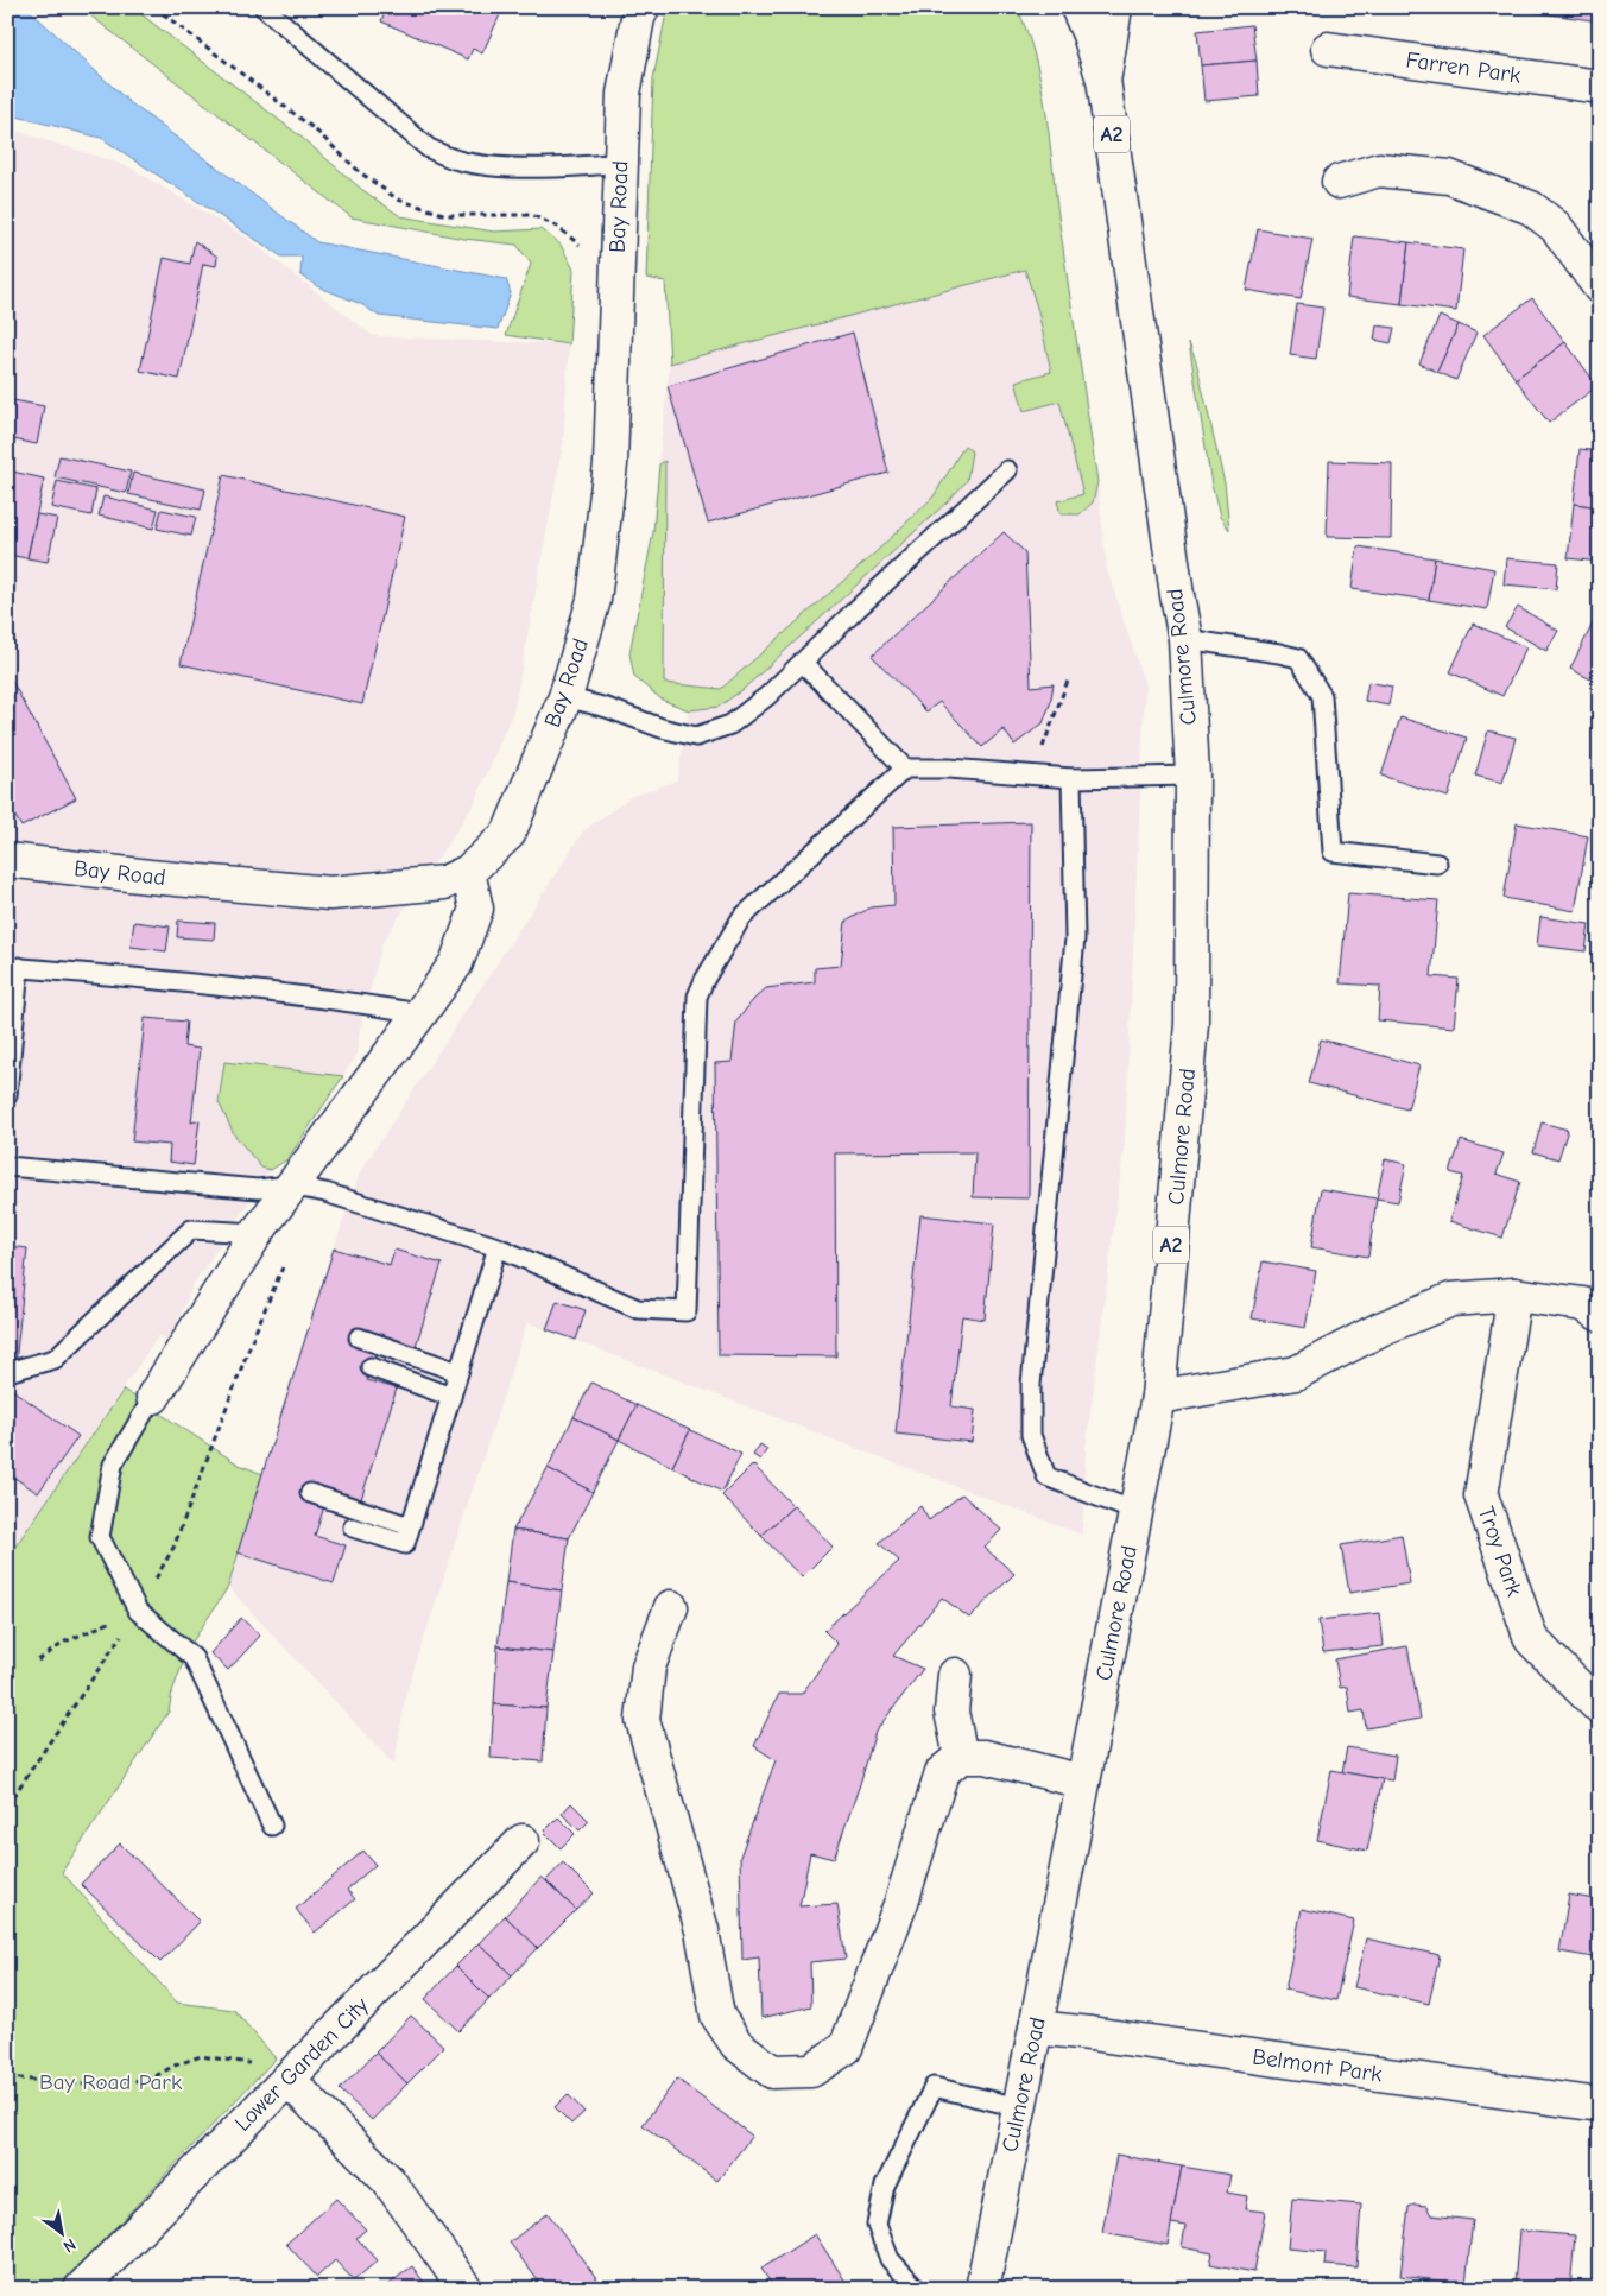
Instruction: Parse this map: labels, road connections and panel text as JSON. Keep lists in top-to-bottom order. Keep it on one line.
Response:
{"streets":{"main road":["Farren Park","A2","Bay Road","Culmore Road","Troy Park","Lower Garden City","Belmont Park"]},"crossings":[["Culmore Road","Belmont Park"]],"parks":["Bay Road Park"],"north":"bottom right"}
